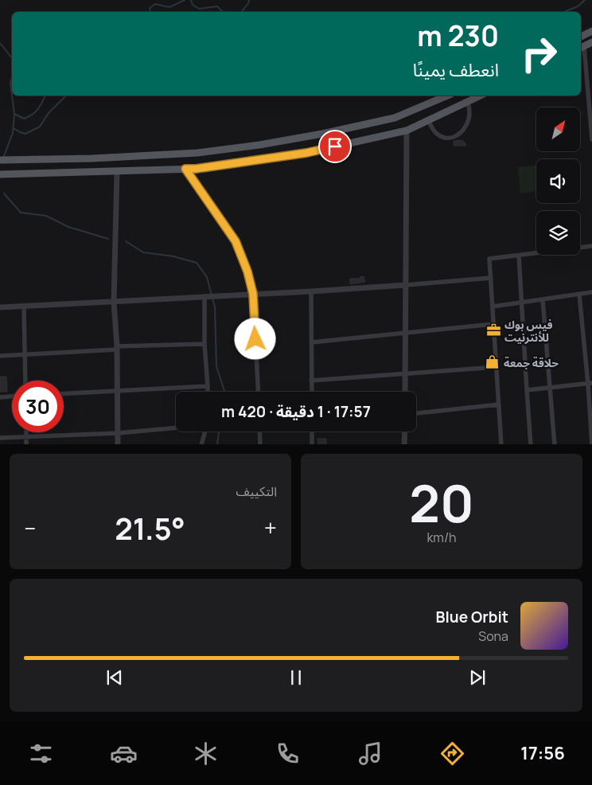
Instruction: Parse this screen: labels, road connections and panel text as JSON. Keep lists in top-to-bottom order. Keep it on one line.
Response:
{"places":{"office":["فيس بوك للأنترنيت"],"shop":["حلاقة جمعة"]},"north":"top right","page":{"turn":["230 m","انعطف يمينًا"],"limit":"30","trip":"17:57 · 1 دقيقة · 420 m","tile":[["20","km/h"],"التكييف"],"heat":["−","21.5°","+"],"song":["Blue Orbit","Sona"],"tabs":"17:56"}}
